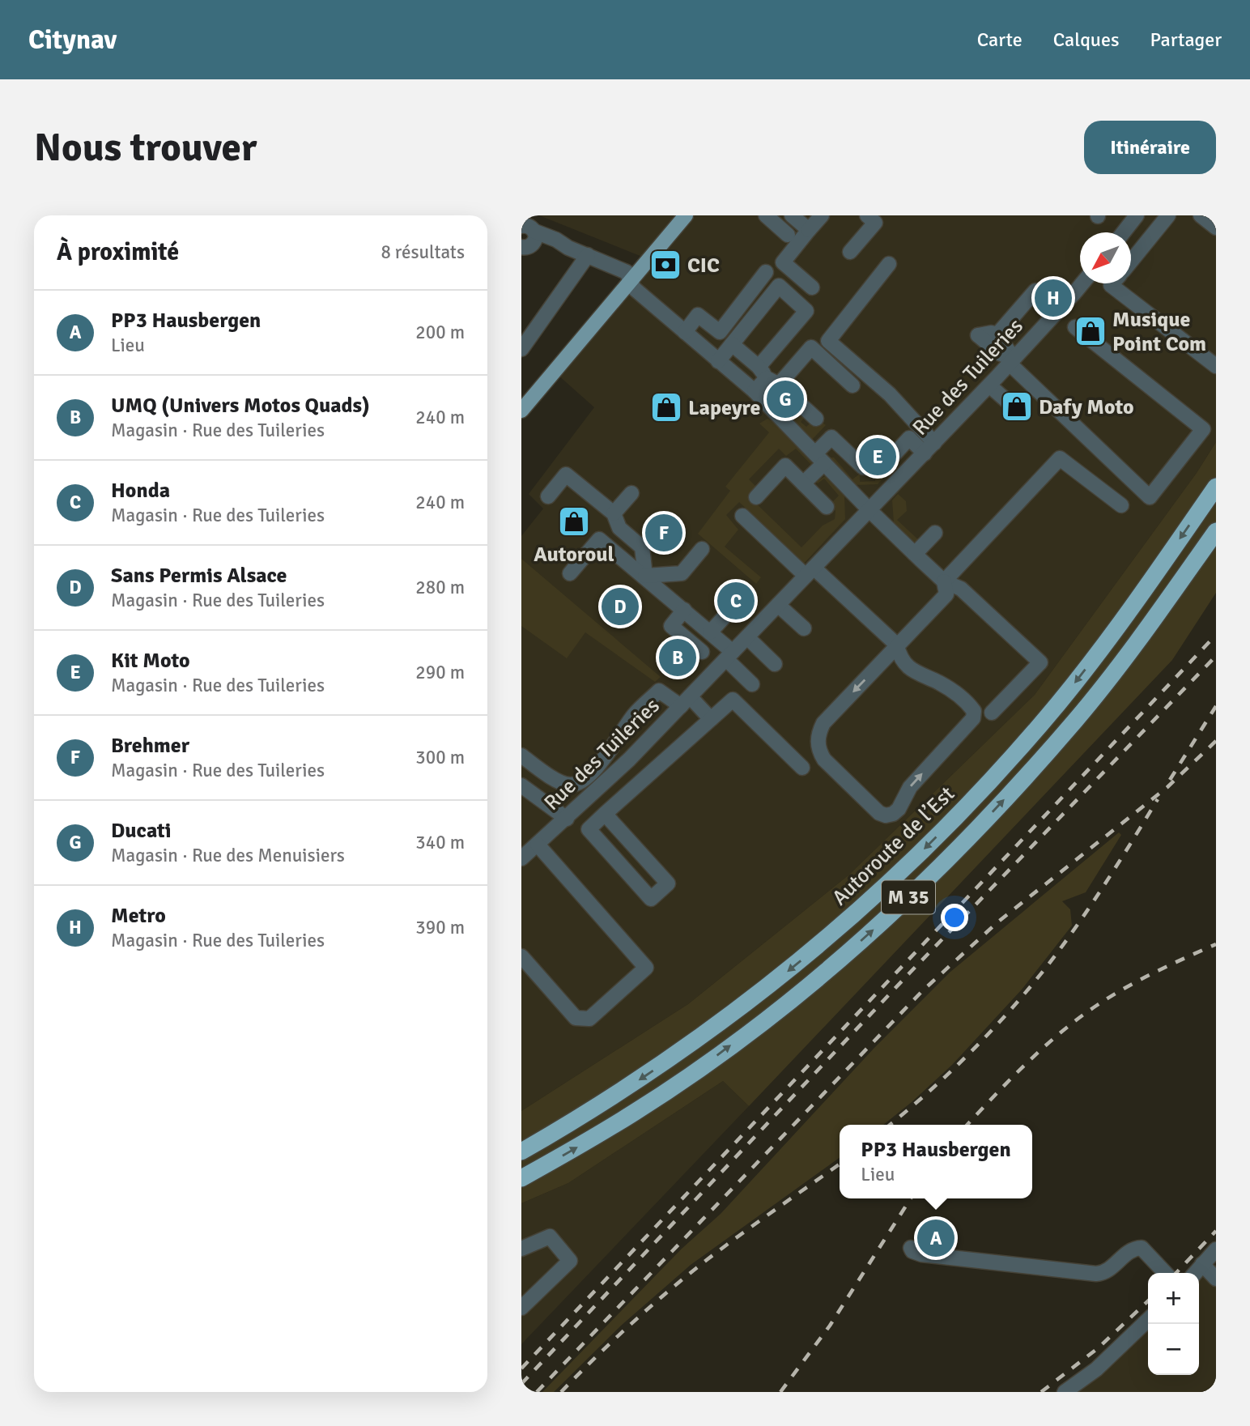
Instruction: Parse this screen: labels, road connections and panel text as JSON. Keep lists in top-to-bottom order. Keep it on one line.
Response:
{"streets":{"highway":["Autoroute de l’Est","M 35"],"street":["Rue des Tuileries"]},"places":{"bank":["CIC"],"shop":["Musique Point Com","Dafy Moto","Lapeyre","Autoroul"]},"north":"bottom left","page":{"header":"Citynav","nav":["Carte","Calques","Partager"],"buttons":"Itinéraire","title":"Nous trouver","heading":["À proximité","8 résultats"],"pins":["H","G","E","F","C","D","B","A"],"list":[{"mark":"A","name":"PP3 Hausbergen","note":"Lieu","value":"200 m"},{"mark":"B","name":"UMQ (Univers Motos Quads)","note":"Magasin · Rue des Tuileries","value":"240 m"},{"mark":"C","name":"Honda","note":"Magasin · Rue des Tuileries","value":"240 m"},{"mark":"D","name":"Sans Permis Alsace","note":"Magasin · Rue des Tuileries","value":"280 m"},{"mark":"E","name":"Kit Moto","note":"Magasin · Rue des Tuileries","value":"290 m"},{"mark":"F","name":"Brehmer","note":"Magasin · Rue des Tuileries","value":"300 m"},{"mark":"G","name":"Ducati","note":"Magasin · Rue des Menuisiers","value":"340 m"},{"mark":"H","name":"Metro","note":"Magasin · Rue des Tuileries","value":"390 m"}],"popup":["PP3 Hausbergen","Lieu"],"map_buttons":["+","−"]}}
